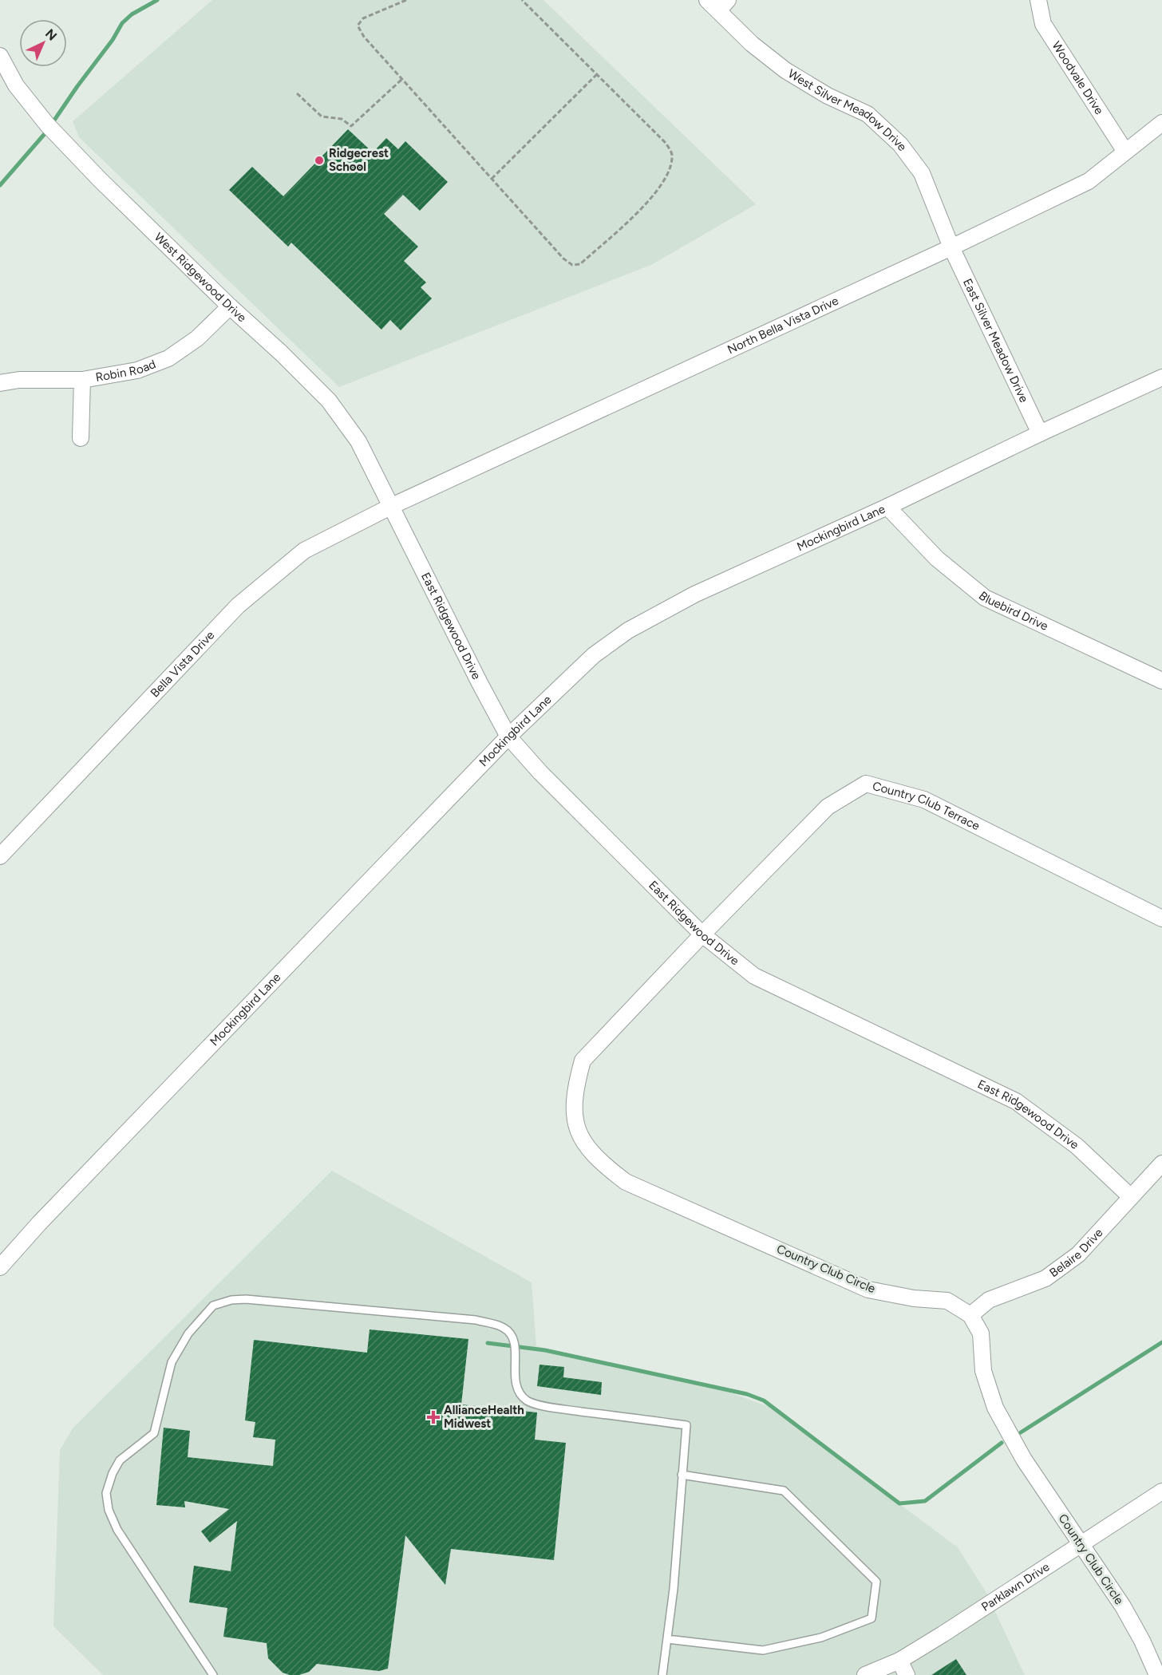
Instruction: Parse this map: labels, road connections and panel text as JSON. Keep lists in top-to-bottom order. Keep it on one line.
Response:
{"streets":{"street":["Woodvale Drive","West Silver Meadow Drive","West Ridgewood Drive","North Bella Vista Drive","East Silver Meadow Drive","Robin Road","Mockingbird Lane","Bluebird Drive","East Ridgewood Drive","Bella Vista Drive","Country Club Terrace","Belaire Drive","Country Club Circle","Parklawn Drive"]},"crossings":[["Woodvale Drive","North Bella Vista Drive"],["West Silver Meadow Drive","North Bella Vista Drive"],["West Silver Meadow Drive","East Silver Meadow Drive"],["West Ridgewood Drive","North Bella Vista Drive"],["West Ridgewood Drive","Robin Road"],["West Ridgewood Drive","East Ridgewood Drive"],["West Ridgewood Drive","Bella Vista Drive"],["North Bella Vista Drive","East Silver Meadow Drive"],["North Bella Vista Drive","East Ridgewood Drive"],["North Bella Vista Drive","Bella Vista Drive"],["East Silver Meadow Drive","Mockingbird Lane"],["Mockingbird Lane","Bluebird Drive"],["Mockingbird Lane","East Ridgewood Drive"],["East Ridgewood Drive","Bella Vista Drive"],["East Ridgewood Drive","Country Club Terrace"],["East Ridgewood Drive","Belaire Drive"],["East Ridgewood Drive","Country Club Circle"],["Country Club Terrace","Country Club Circle"],["Belaire Drive","Country Club Circle"],["Country Club Circle","Parklawn Drive"]],"places":{"other":["Ridgecrest School"],"health":["AllianceHealth Midwest"]},"north":"top right"}
